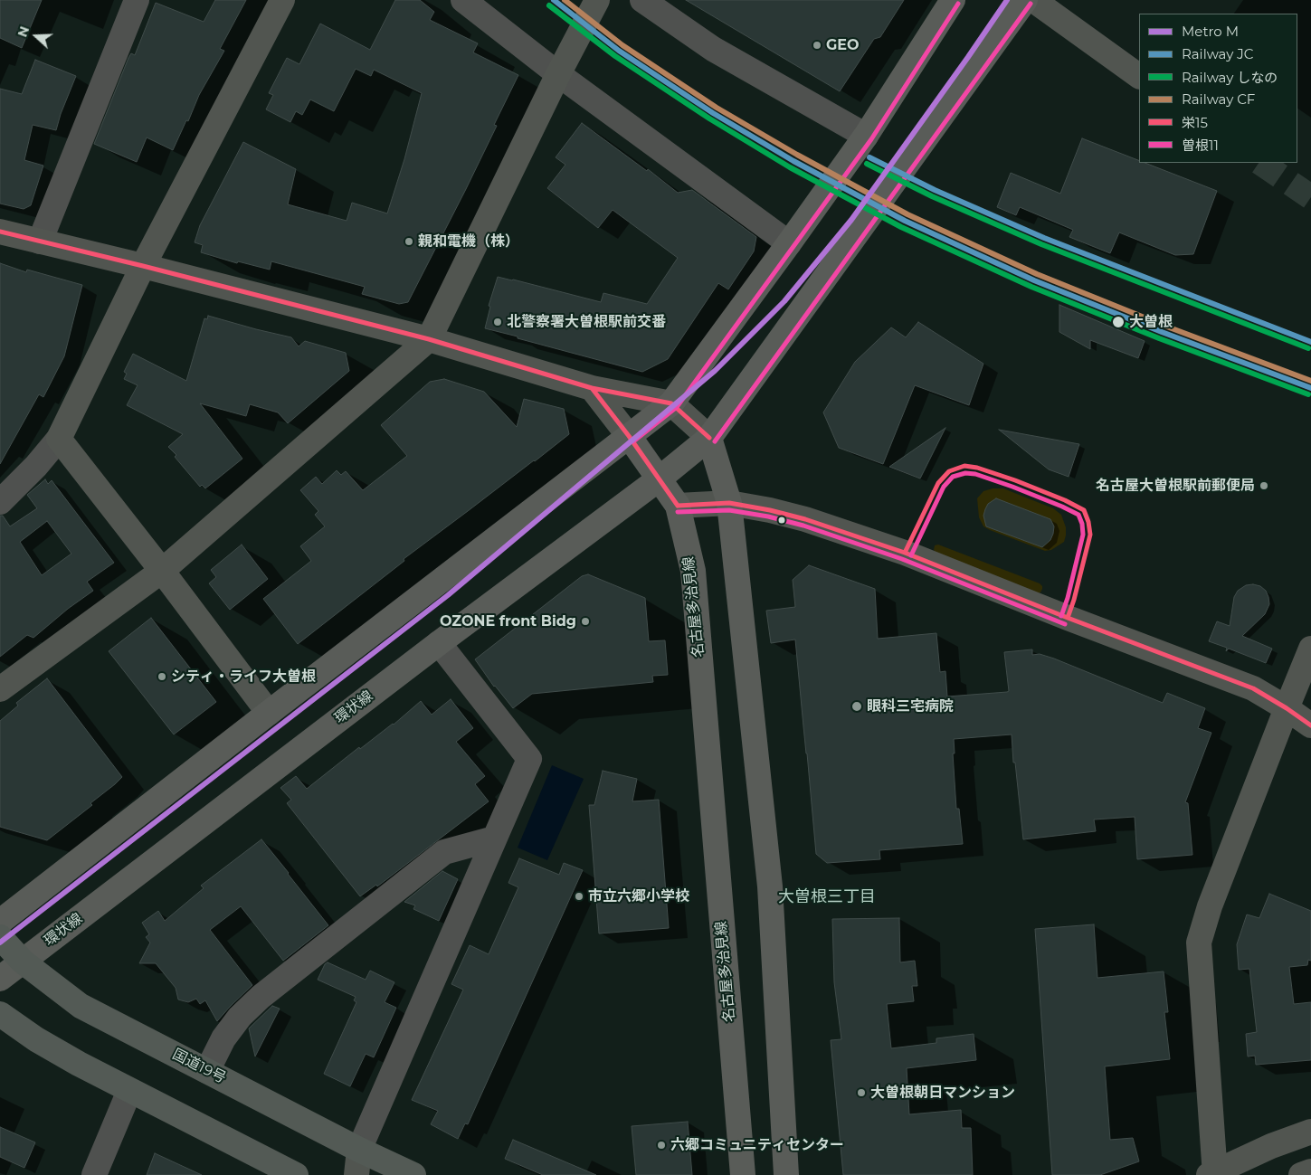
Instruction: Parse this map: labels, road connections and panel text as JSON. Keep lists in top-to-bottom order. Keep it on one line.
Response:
{"streets":{"highway":["国道19号"],"main road":["名古屋多治見線","環状線"]},"crossings":[["名古屋多治見線","環状線"],["環状線","国道19号"]],"districts":["大曽根三丁目"],"places":["GEO","親和電機（株）","北警察署大曽根駅前交番","大曽根","名古屋大曽根駅前郵便局","OZONE front Bidg","シティ・ライフ大曽根","眼科三宅病院","市立六郷小学校","大曽根朝日マンション","六郷コミュニティセンター"],"lines":["metro line M","rail line JC","rail line CF","transit line 曽根11","rail line しなの","transit line 栄15"],"legend":["Metro M","Railway JC","Railway しなの","Railway CF","栄15","曽根11"],"north":"left"}
